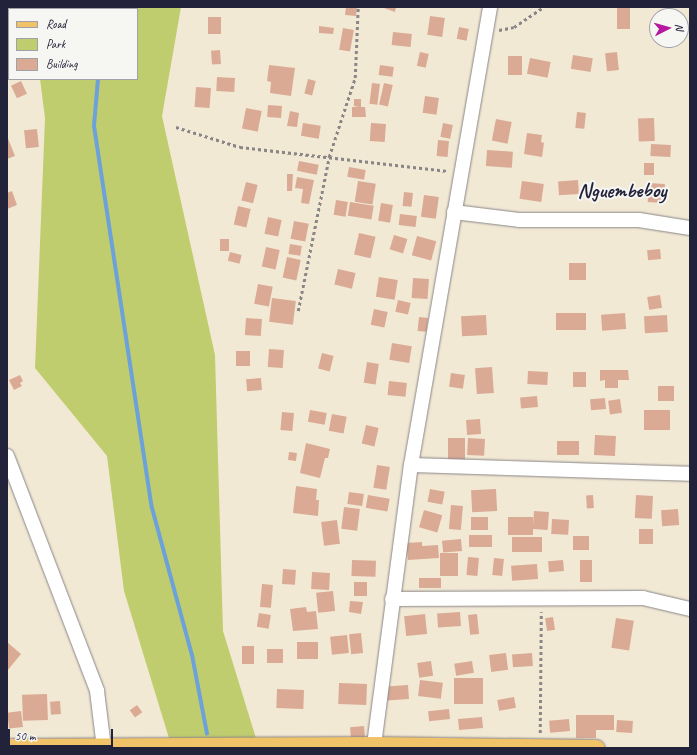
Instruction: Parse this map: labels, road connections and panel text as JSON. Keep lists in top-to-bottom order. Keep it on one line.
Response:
{"districts":["Nguembeboy"],"legend":["Road","Park","Building"],"scale_bar":"50 m","north":"right"}
